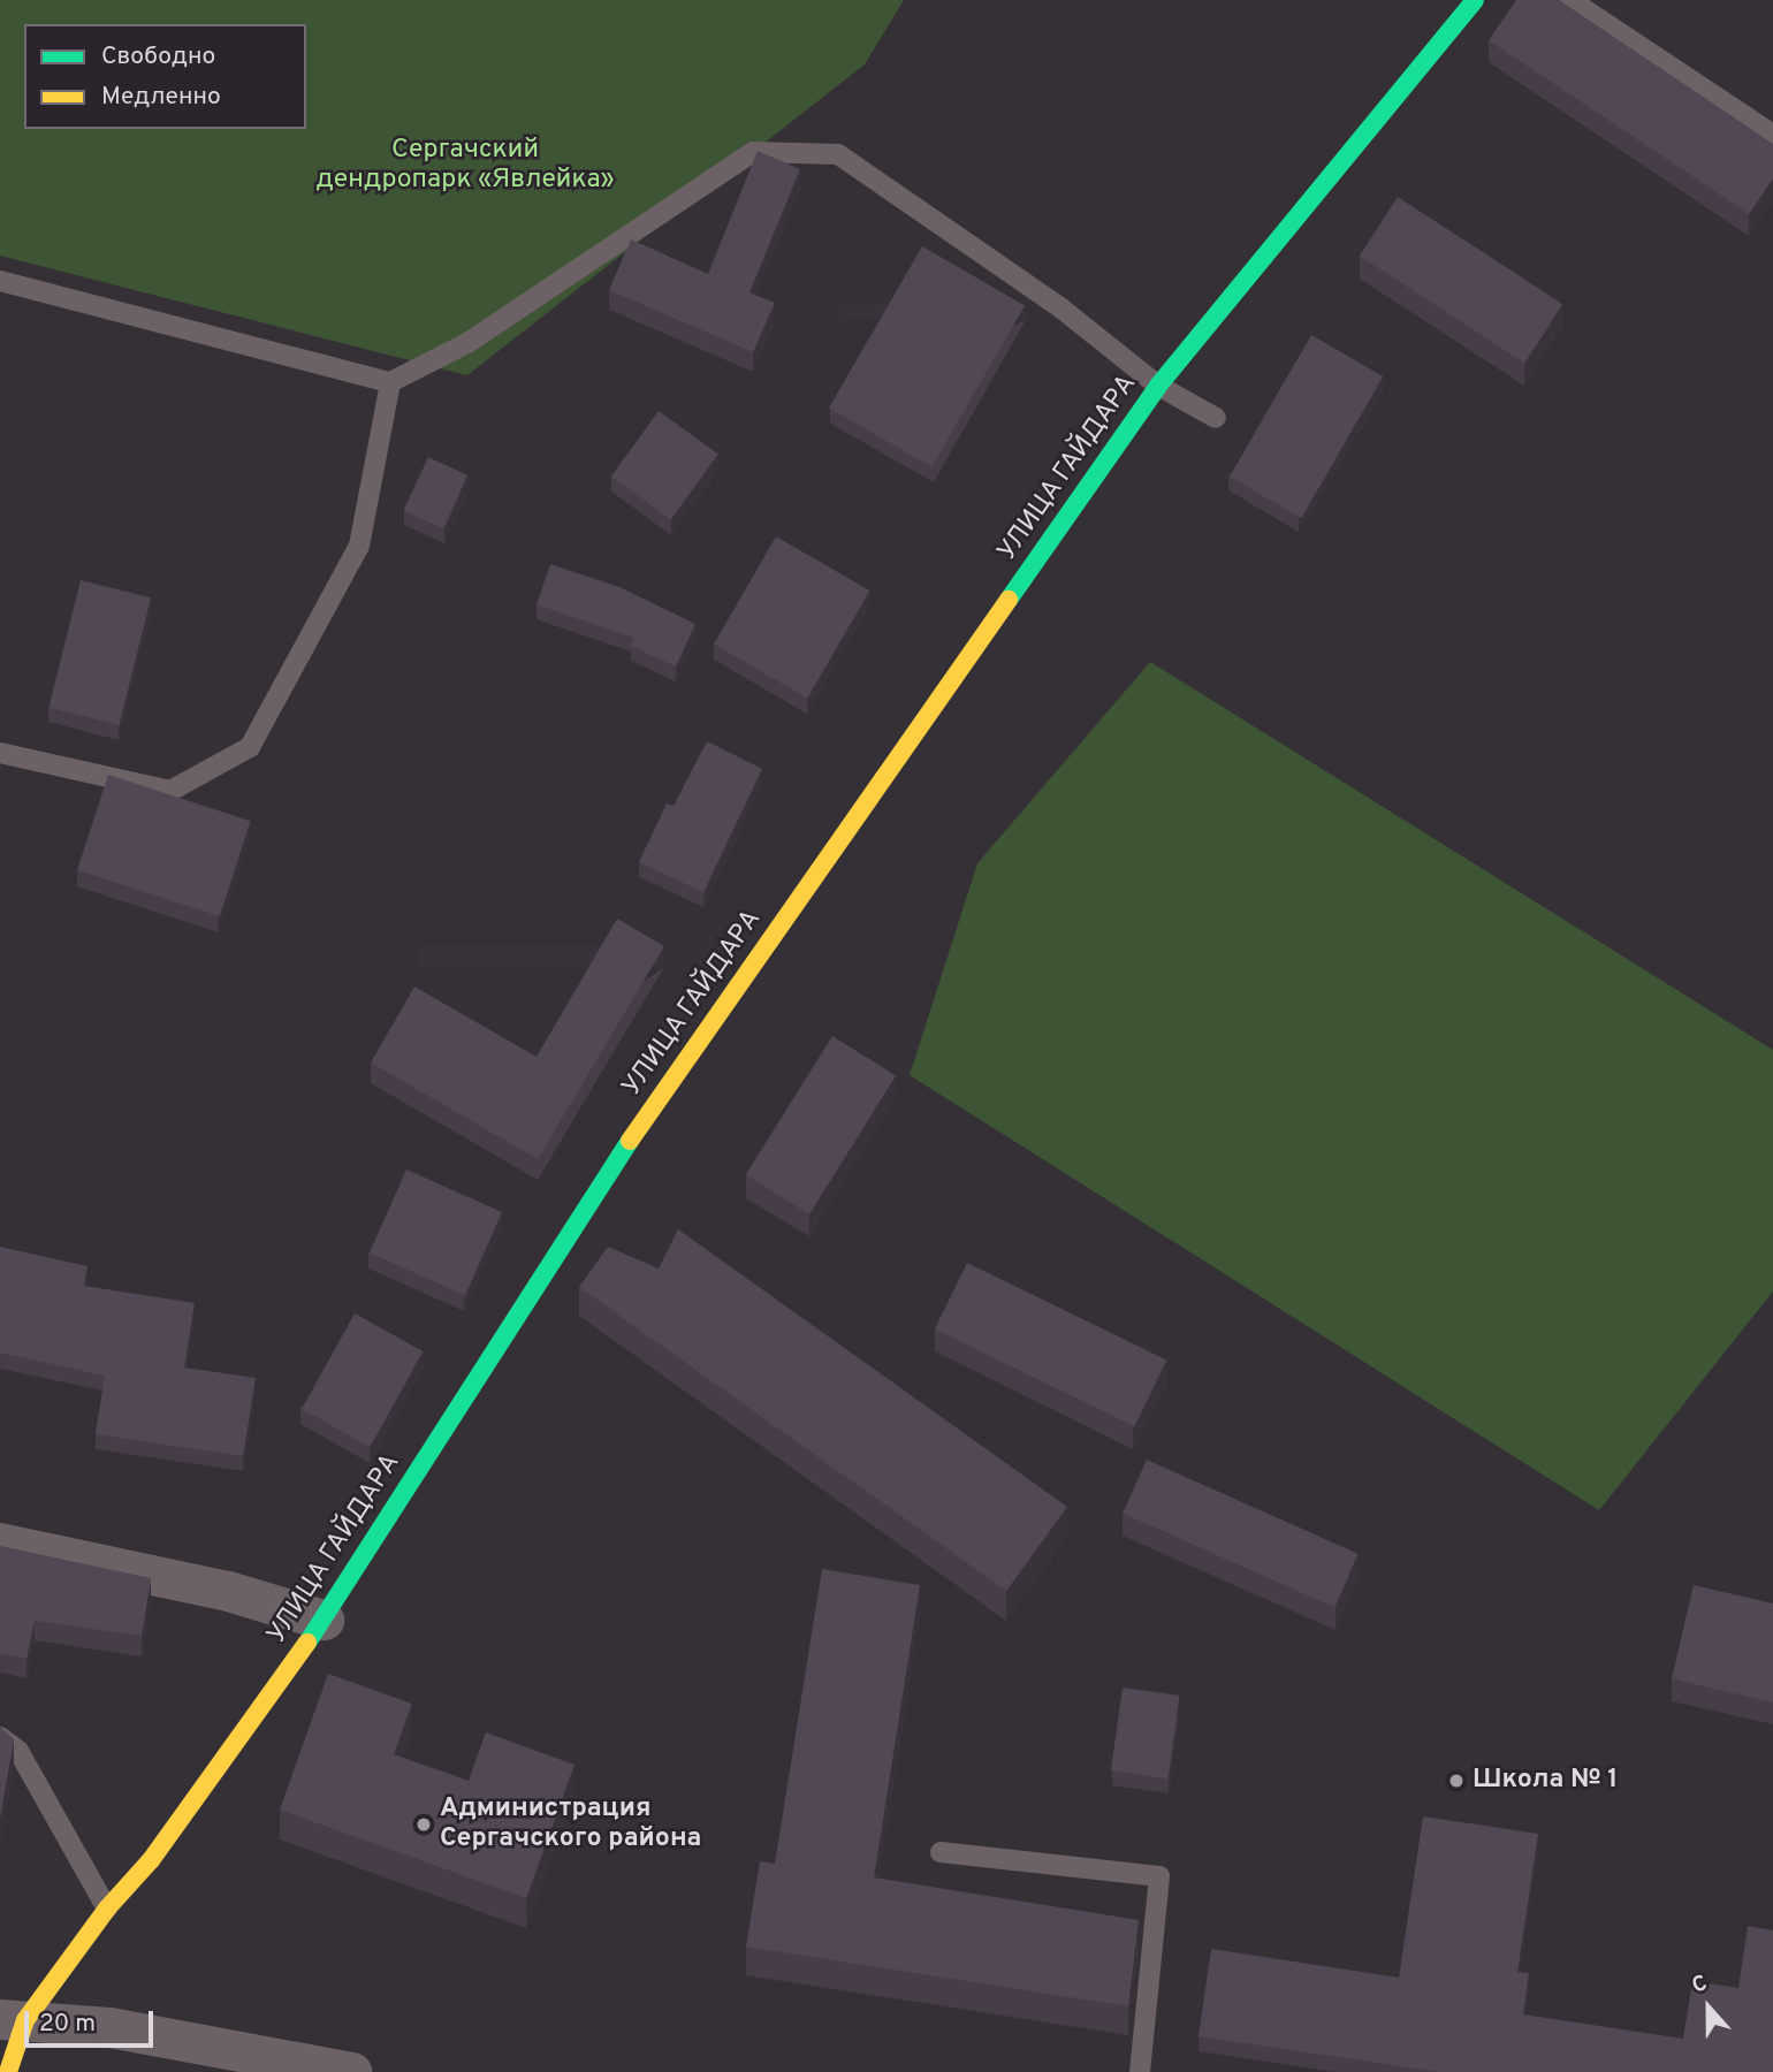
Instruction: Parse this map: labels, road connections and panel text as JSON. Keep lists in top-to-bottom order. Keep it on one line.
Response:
{"streets":{"street":["УЛИЦА ГАЙДАРА"]},"parks":["Сергачский дендропарк «Явлейка»"],"places":["Школа № 1","Администрация Сергачского района"],"legend":["Свободно","Медленно"],"scale_bar":"20 m","north":"top"}
